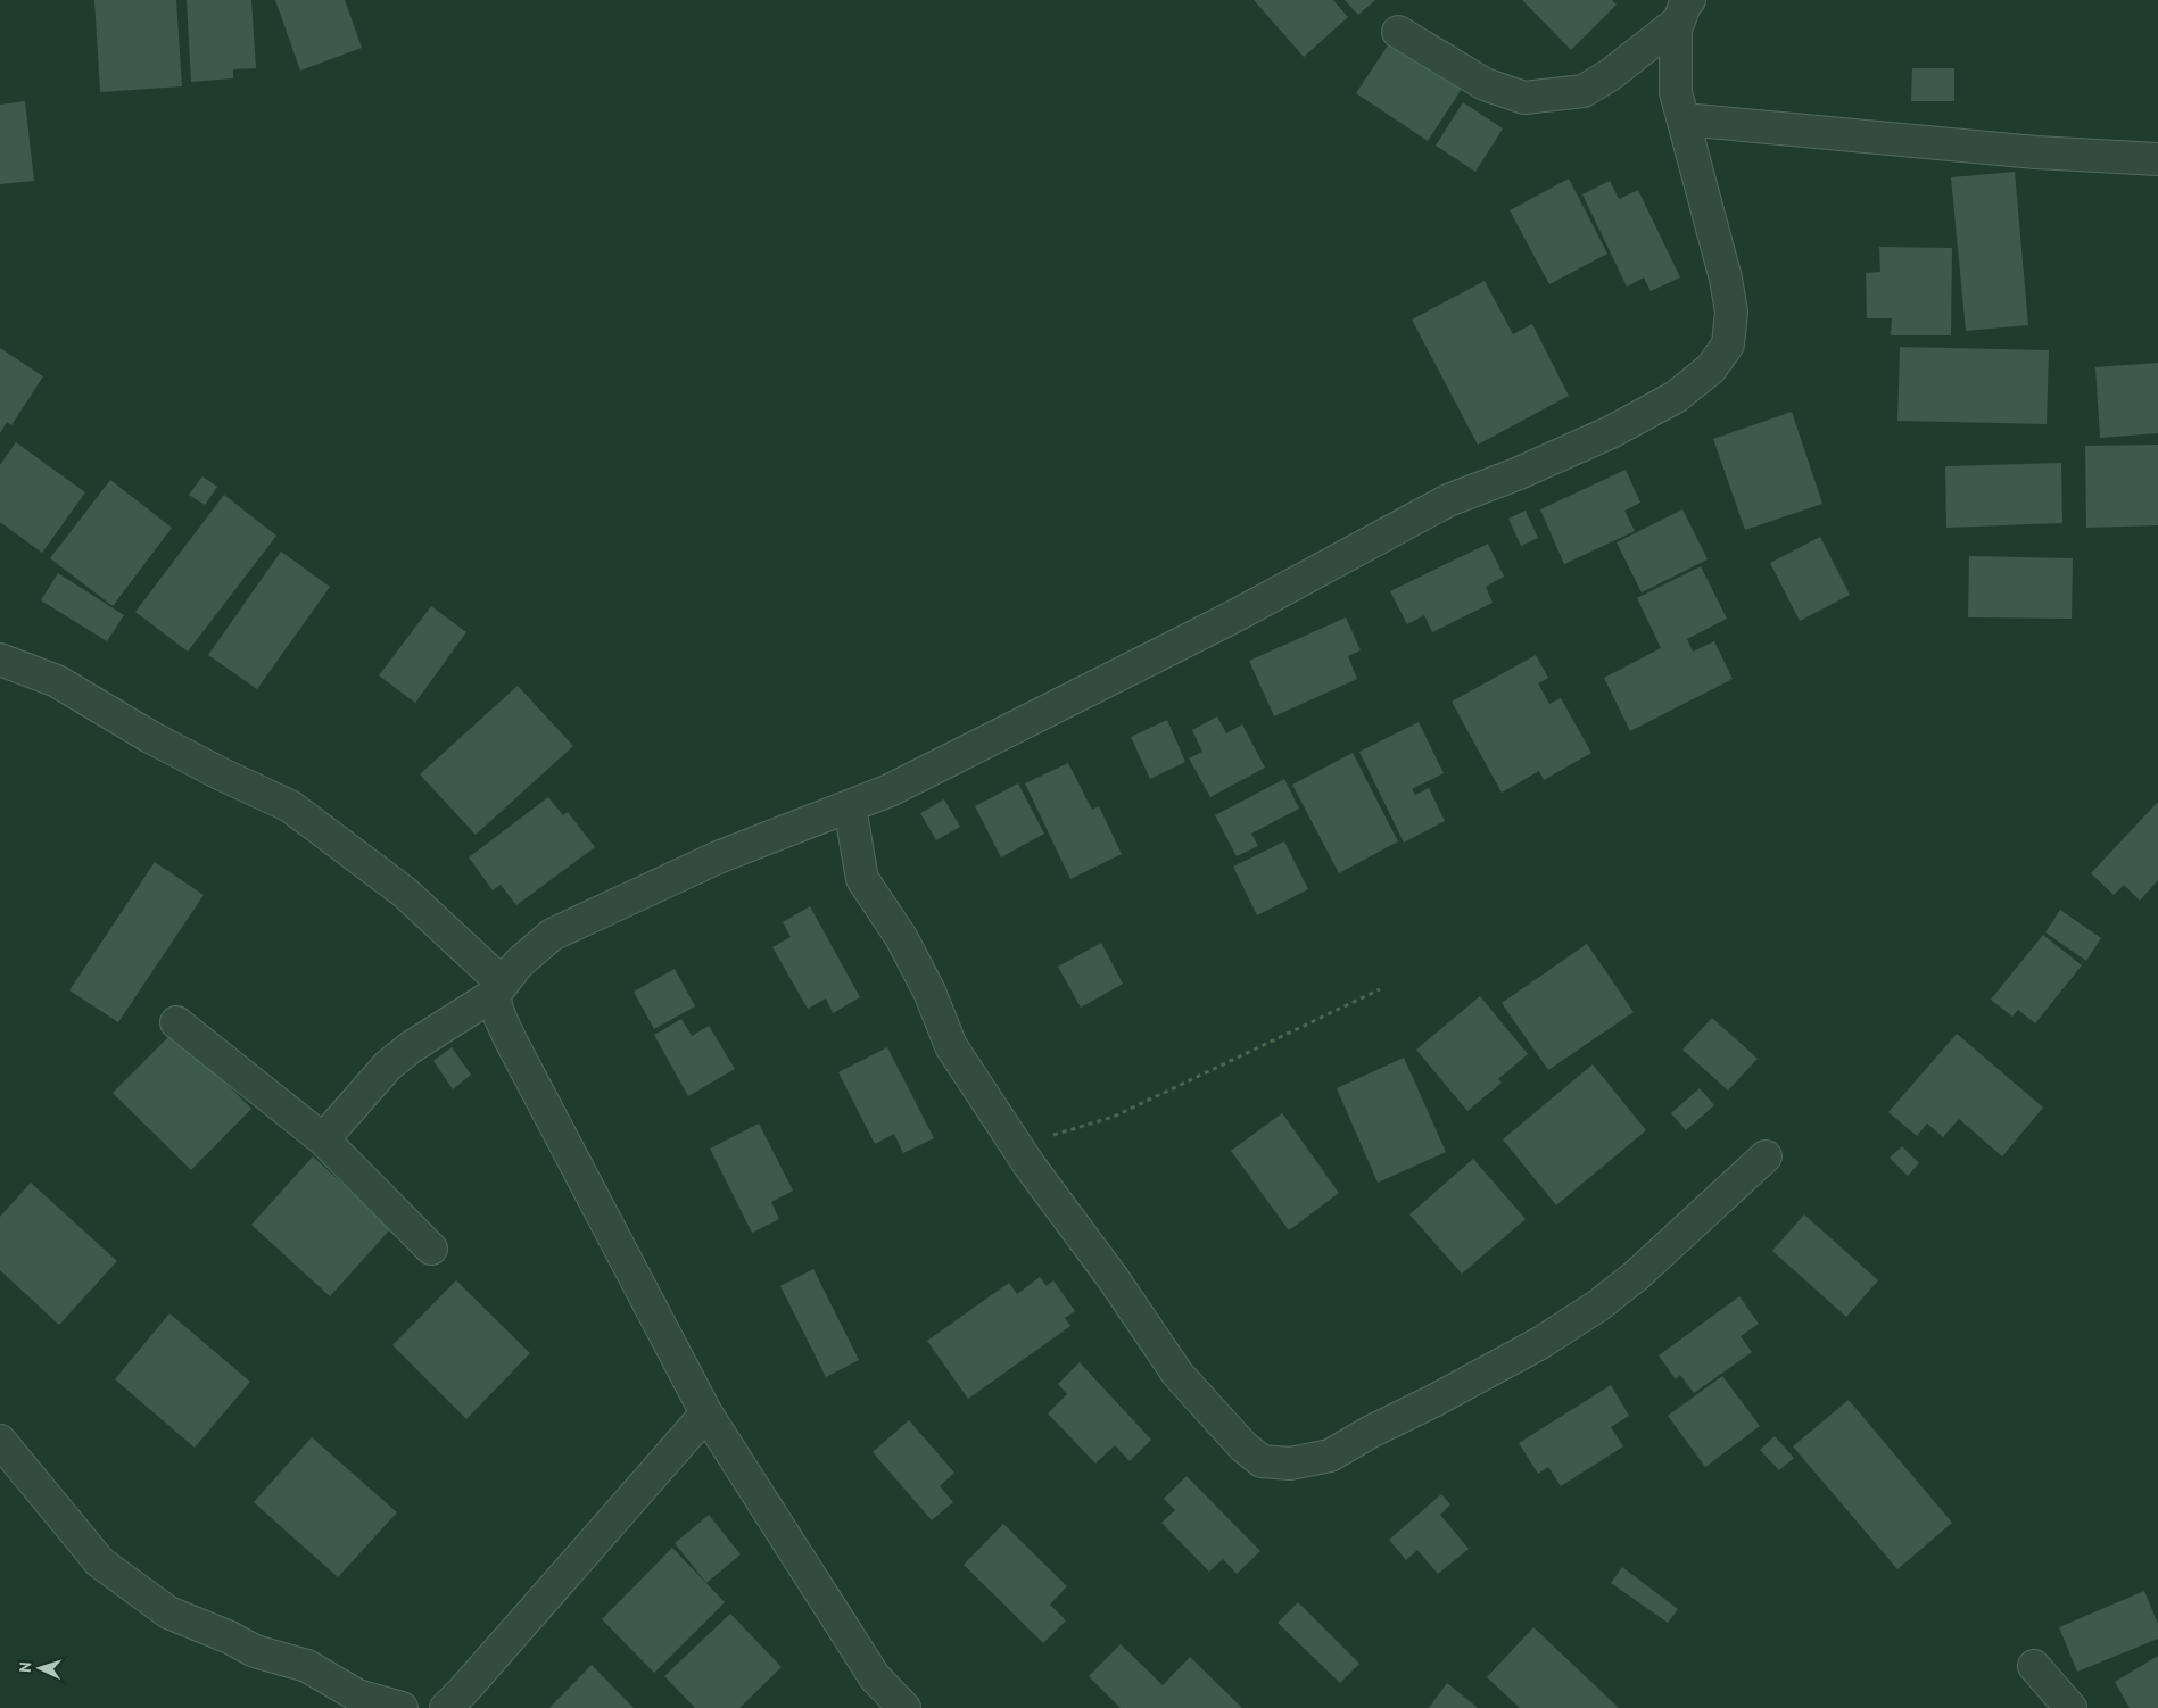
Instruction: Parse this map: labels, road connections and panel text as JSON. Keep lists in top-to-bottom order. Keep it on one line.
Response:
{"north":"left"}
